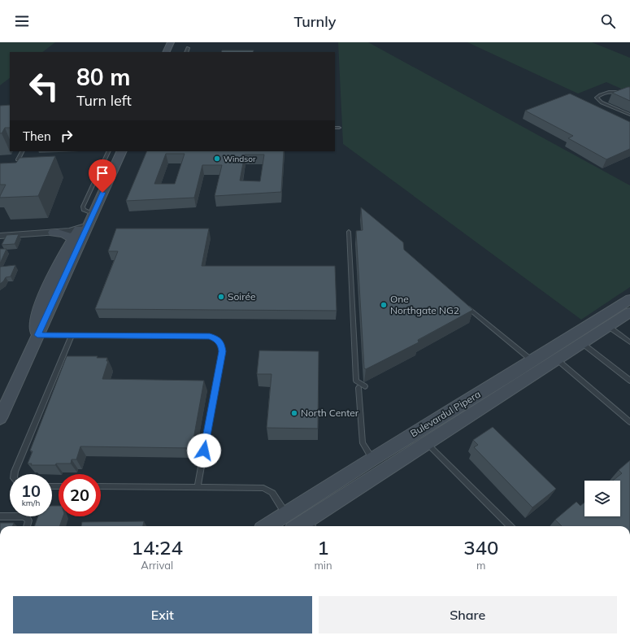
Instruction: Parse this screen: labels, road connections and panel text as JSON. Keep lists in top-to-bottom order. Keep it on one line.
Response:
{"streets":{"main road":["Bulevardul Pipera"]},"places":["Windsor","Soirée","One Northgate NG2","North Center"],"page":{"header":"Turnly","turn":["80 m","Turn left"],"then":"Then","speed":"10 km/h","limit":"20","eta":["14:24","Arrival","1","min","340","m"],"buttons":["Exit","Share"]}}
